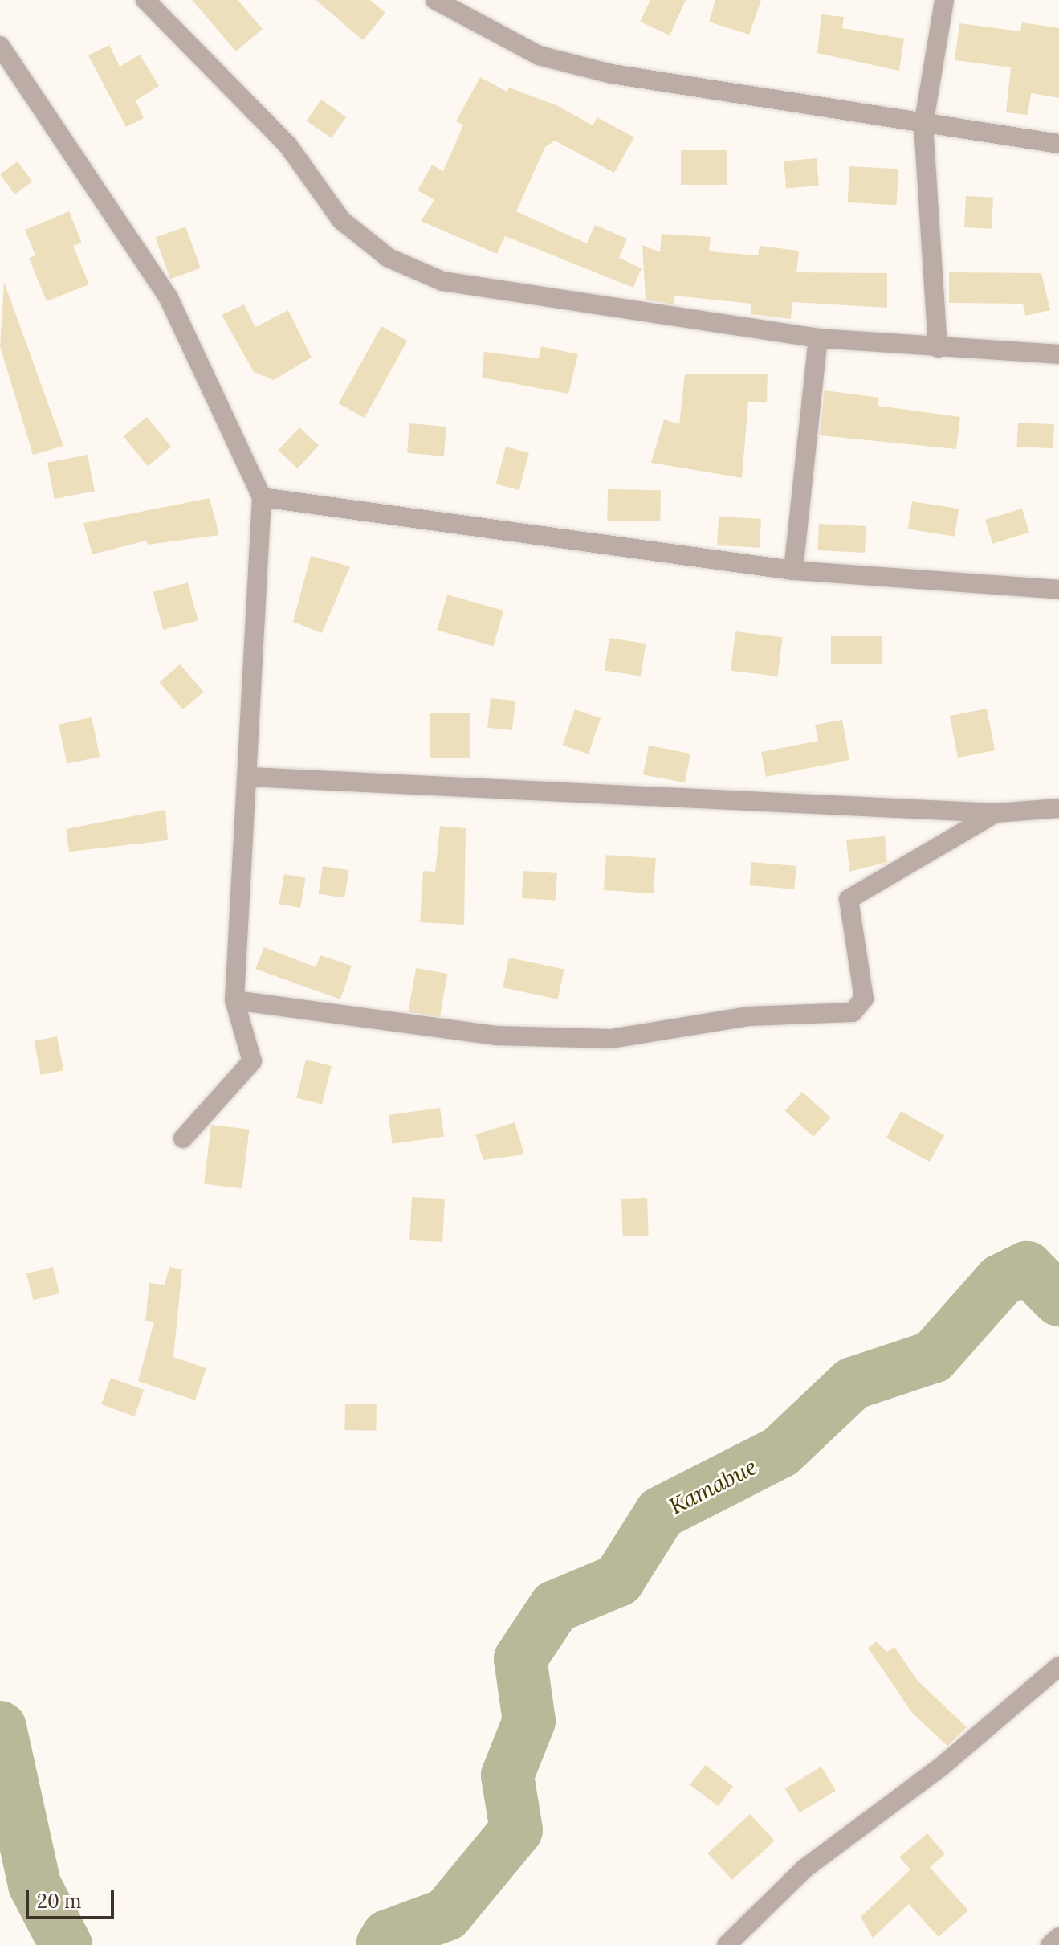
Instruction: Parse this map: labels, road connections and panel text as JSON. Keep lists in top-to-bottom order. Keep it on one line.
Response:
{"water":["Kamabue"],"scale_bar":"20 m"}
